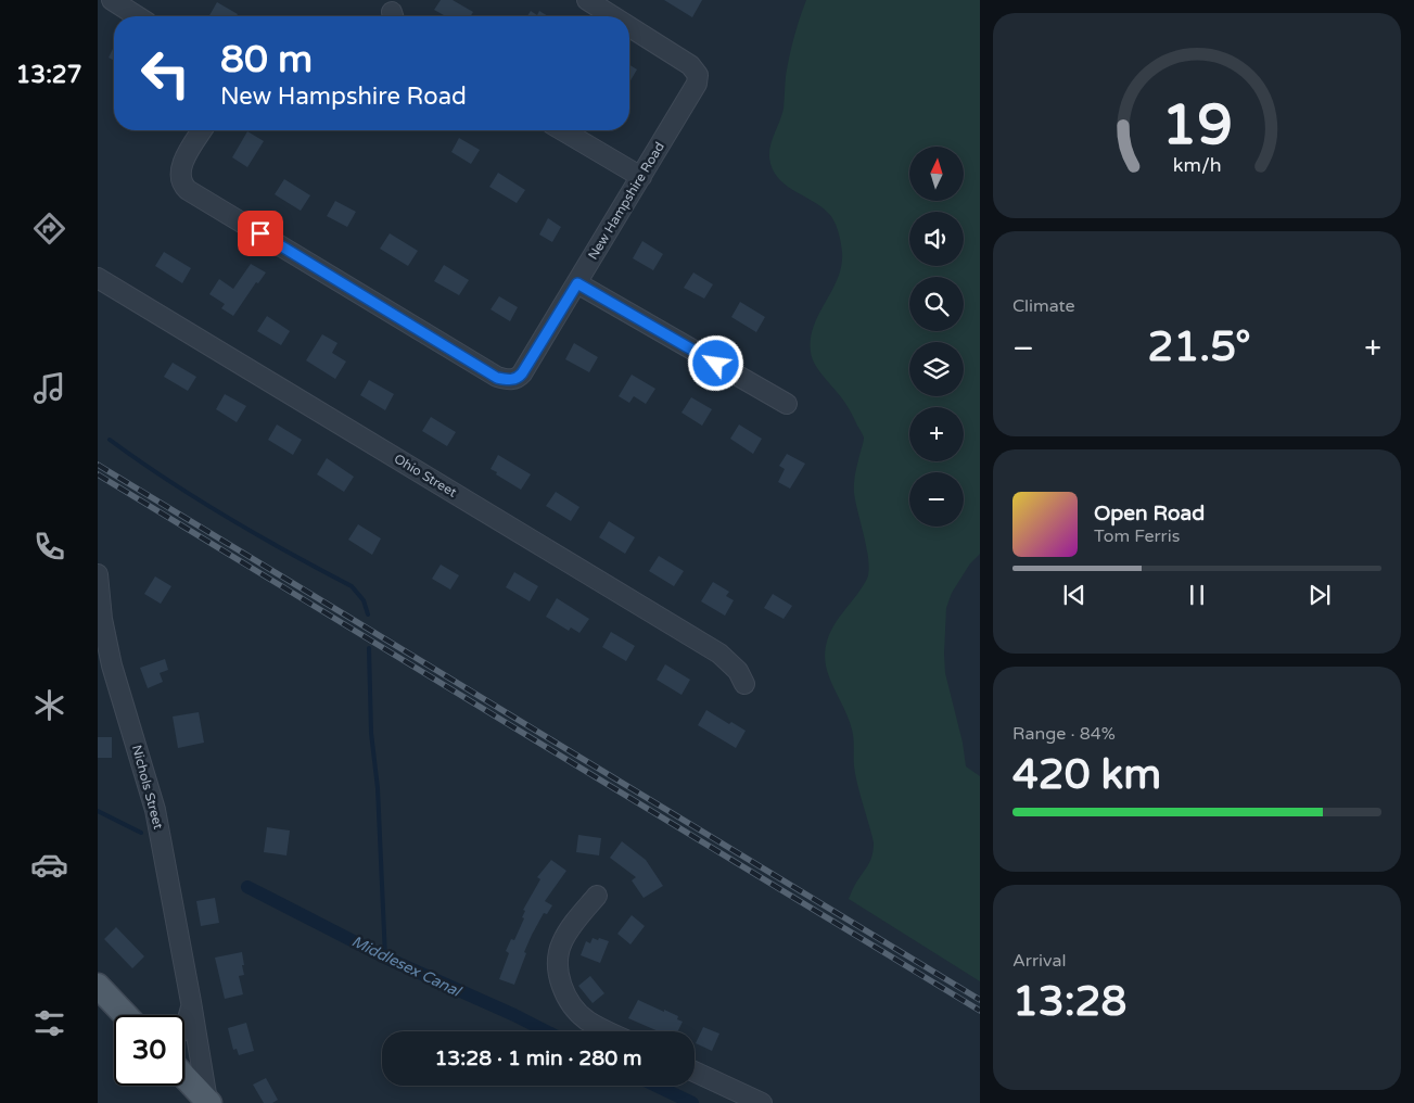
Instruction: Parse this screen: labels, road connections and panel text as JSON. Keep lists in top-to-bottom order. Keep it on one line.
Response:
{"streets":{"street":["New Hampshire Road","Ohio Street","Nichols Street"]},"water":["Middlesex Canal"],"north":"top","page":{"tabs":"13:27","turn":["80 m","New Hampshire Road"],"map_buttons":["+","−"],"tile":["Climate",["Range · 84%","420 km"],["Arrival","13:28"]],"heat":["−","21.5°","+"],"song":["Open Road","Tom Ferris"],"limit":"30","trip":"13:28 · 1 min · 280 m","gauge":["19","km/h"]}}
